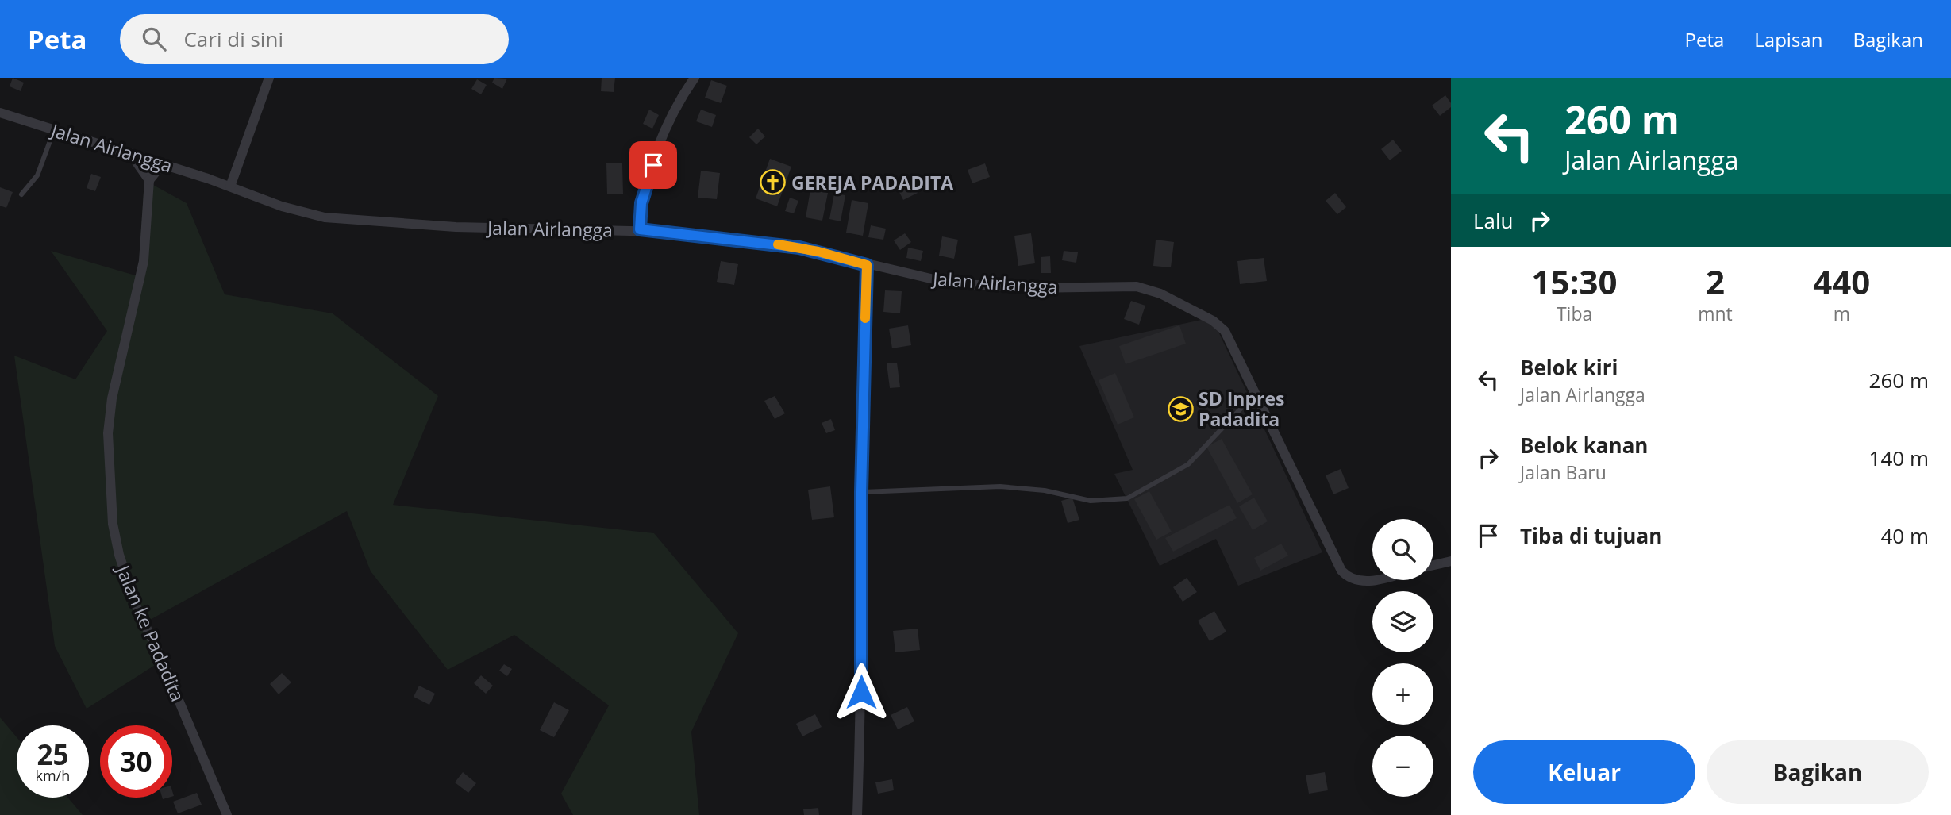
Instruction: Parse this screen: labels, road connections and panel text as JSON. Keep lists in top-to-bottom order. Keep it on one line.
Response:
{"streets":{"street":["Jalan Airlangga","Jalan ke Padadita"]},"places":{"church":["GEREJA PADADITA"],"school or university":["SD Inpres Padadita"]},"page":{"header":"Peta","search":"Cari di sini","nav":["Peta","Lapisan","Bagikan"],"turn":["260 m","Jalan Airlangga"],"then":"Lalu","eta":["15:30","Tiba","2","mnt","440","m"],"list":[{"name":"Belok kiri","note":"Jalan Airlangga","value":"260 m"},{"name":"Belok kanan","note":"Jalan Baru","value":"140 m"},{"name":"Tiba di tujuan","value":"40 m"}],"map_buttons":["+","−"],"speed":"25 km/h","limit":"30","buttons":["Keluar","Bagikan"]}}
